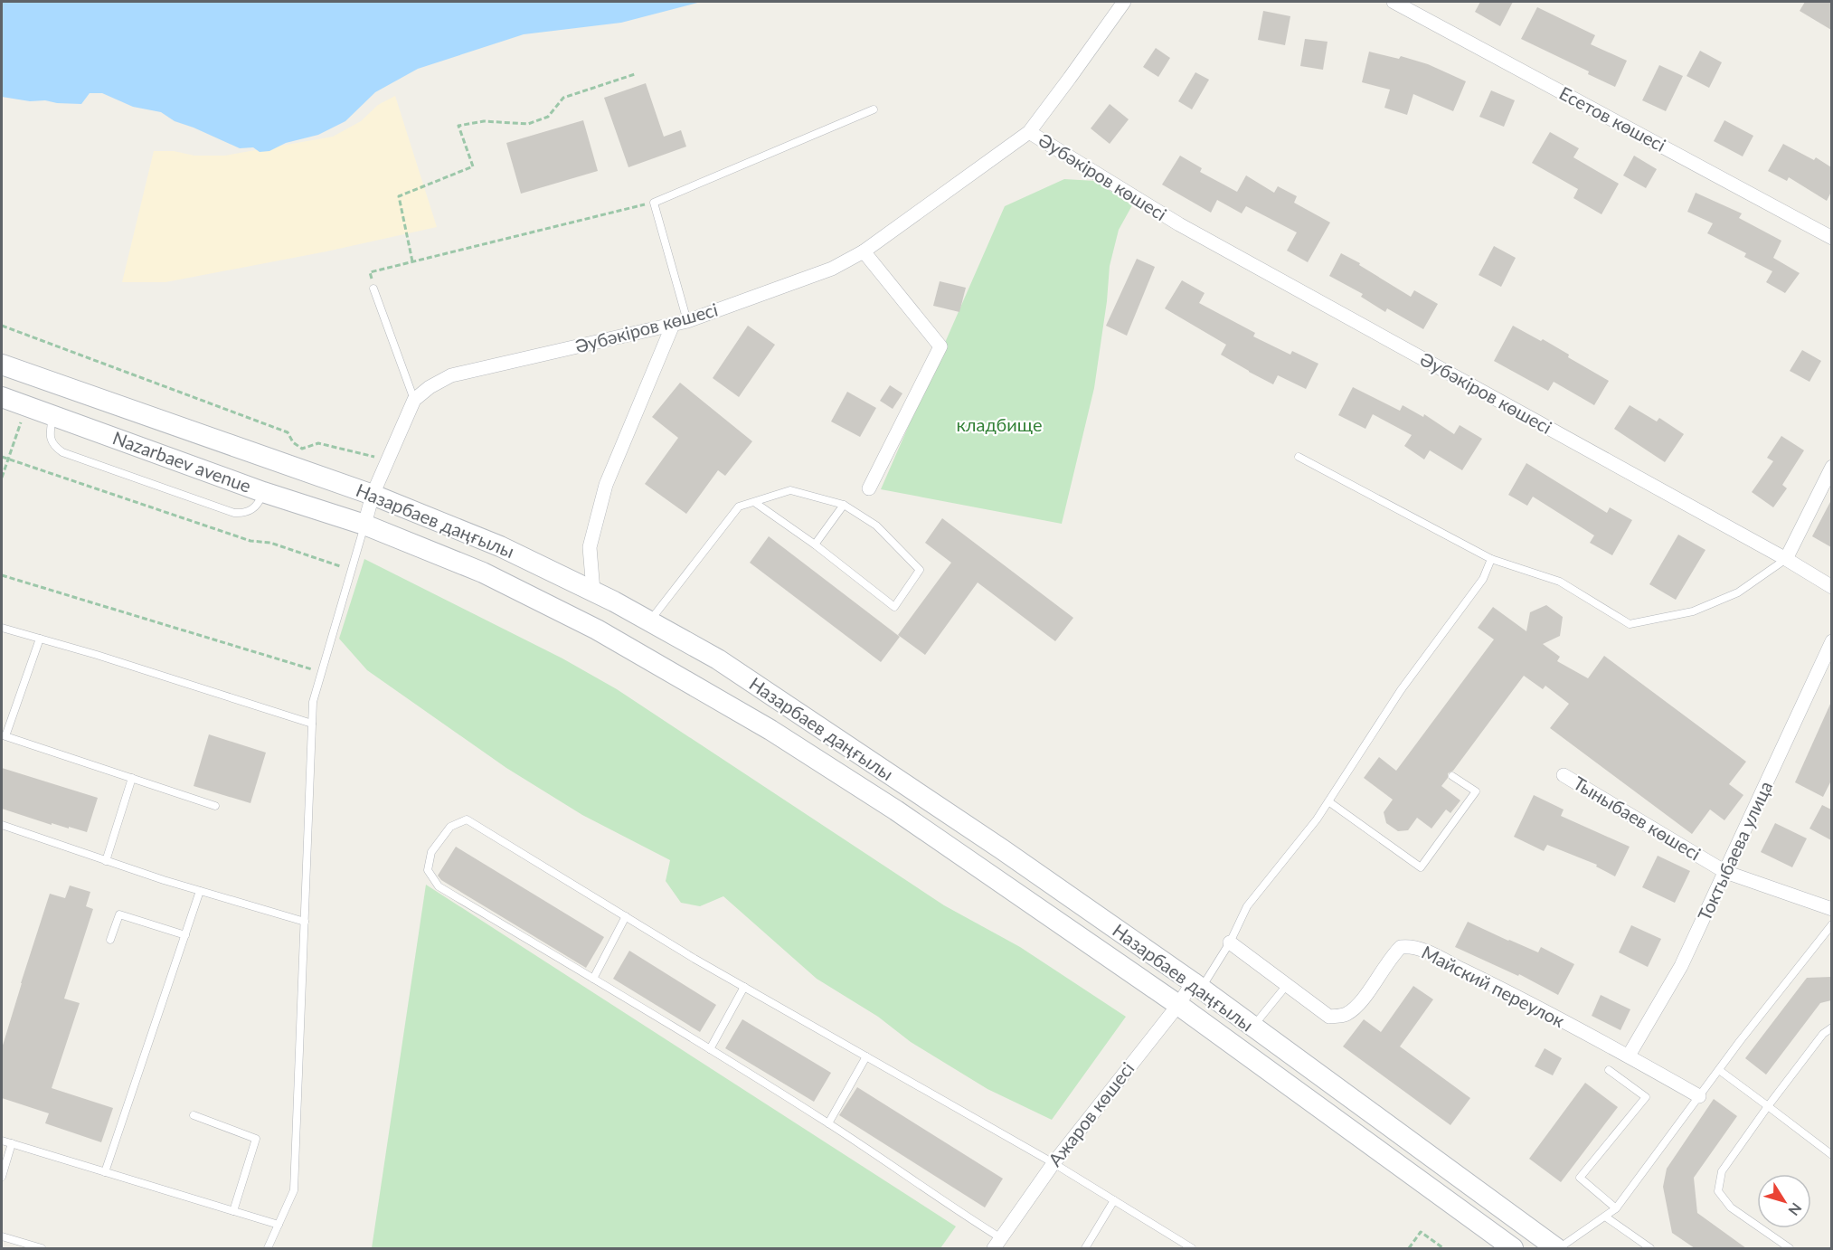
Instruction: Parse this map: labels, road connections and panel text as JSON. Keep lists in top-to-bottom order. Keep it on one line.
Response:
{"streets":{"main road":["Nazarbaev avenue","Назарбаев даңғылы"],"street":["Есетов көшесі","Әубәкіров көшесі","Тыныбаев көшесі","Токтыбаева улица","Майский переулок","Ажаров көшесі"]},"crossings":[["Әубәкіров көшесі","Nazarbaev avenue"],["Әубәкіров көшесі","Назарбаев даңғылы"],["Nazarbaev avenue","Назарбаев даңғылы"],["Назарбаев даңғылы","Ажаров көшесі"],["Тыныбаев көшесі","Токтыбаева улица"],["Токтыбаева улица","Майский переулок"]],"parks":["кладбище"],"north":"bottom right"}
